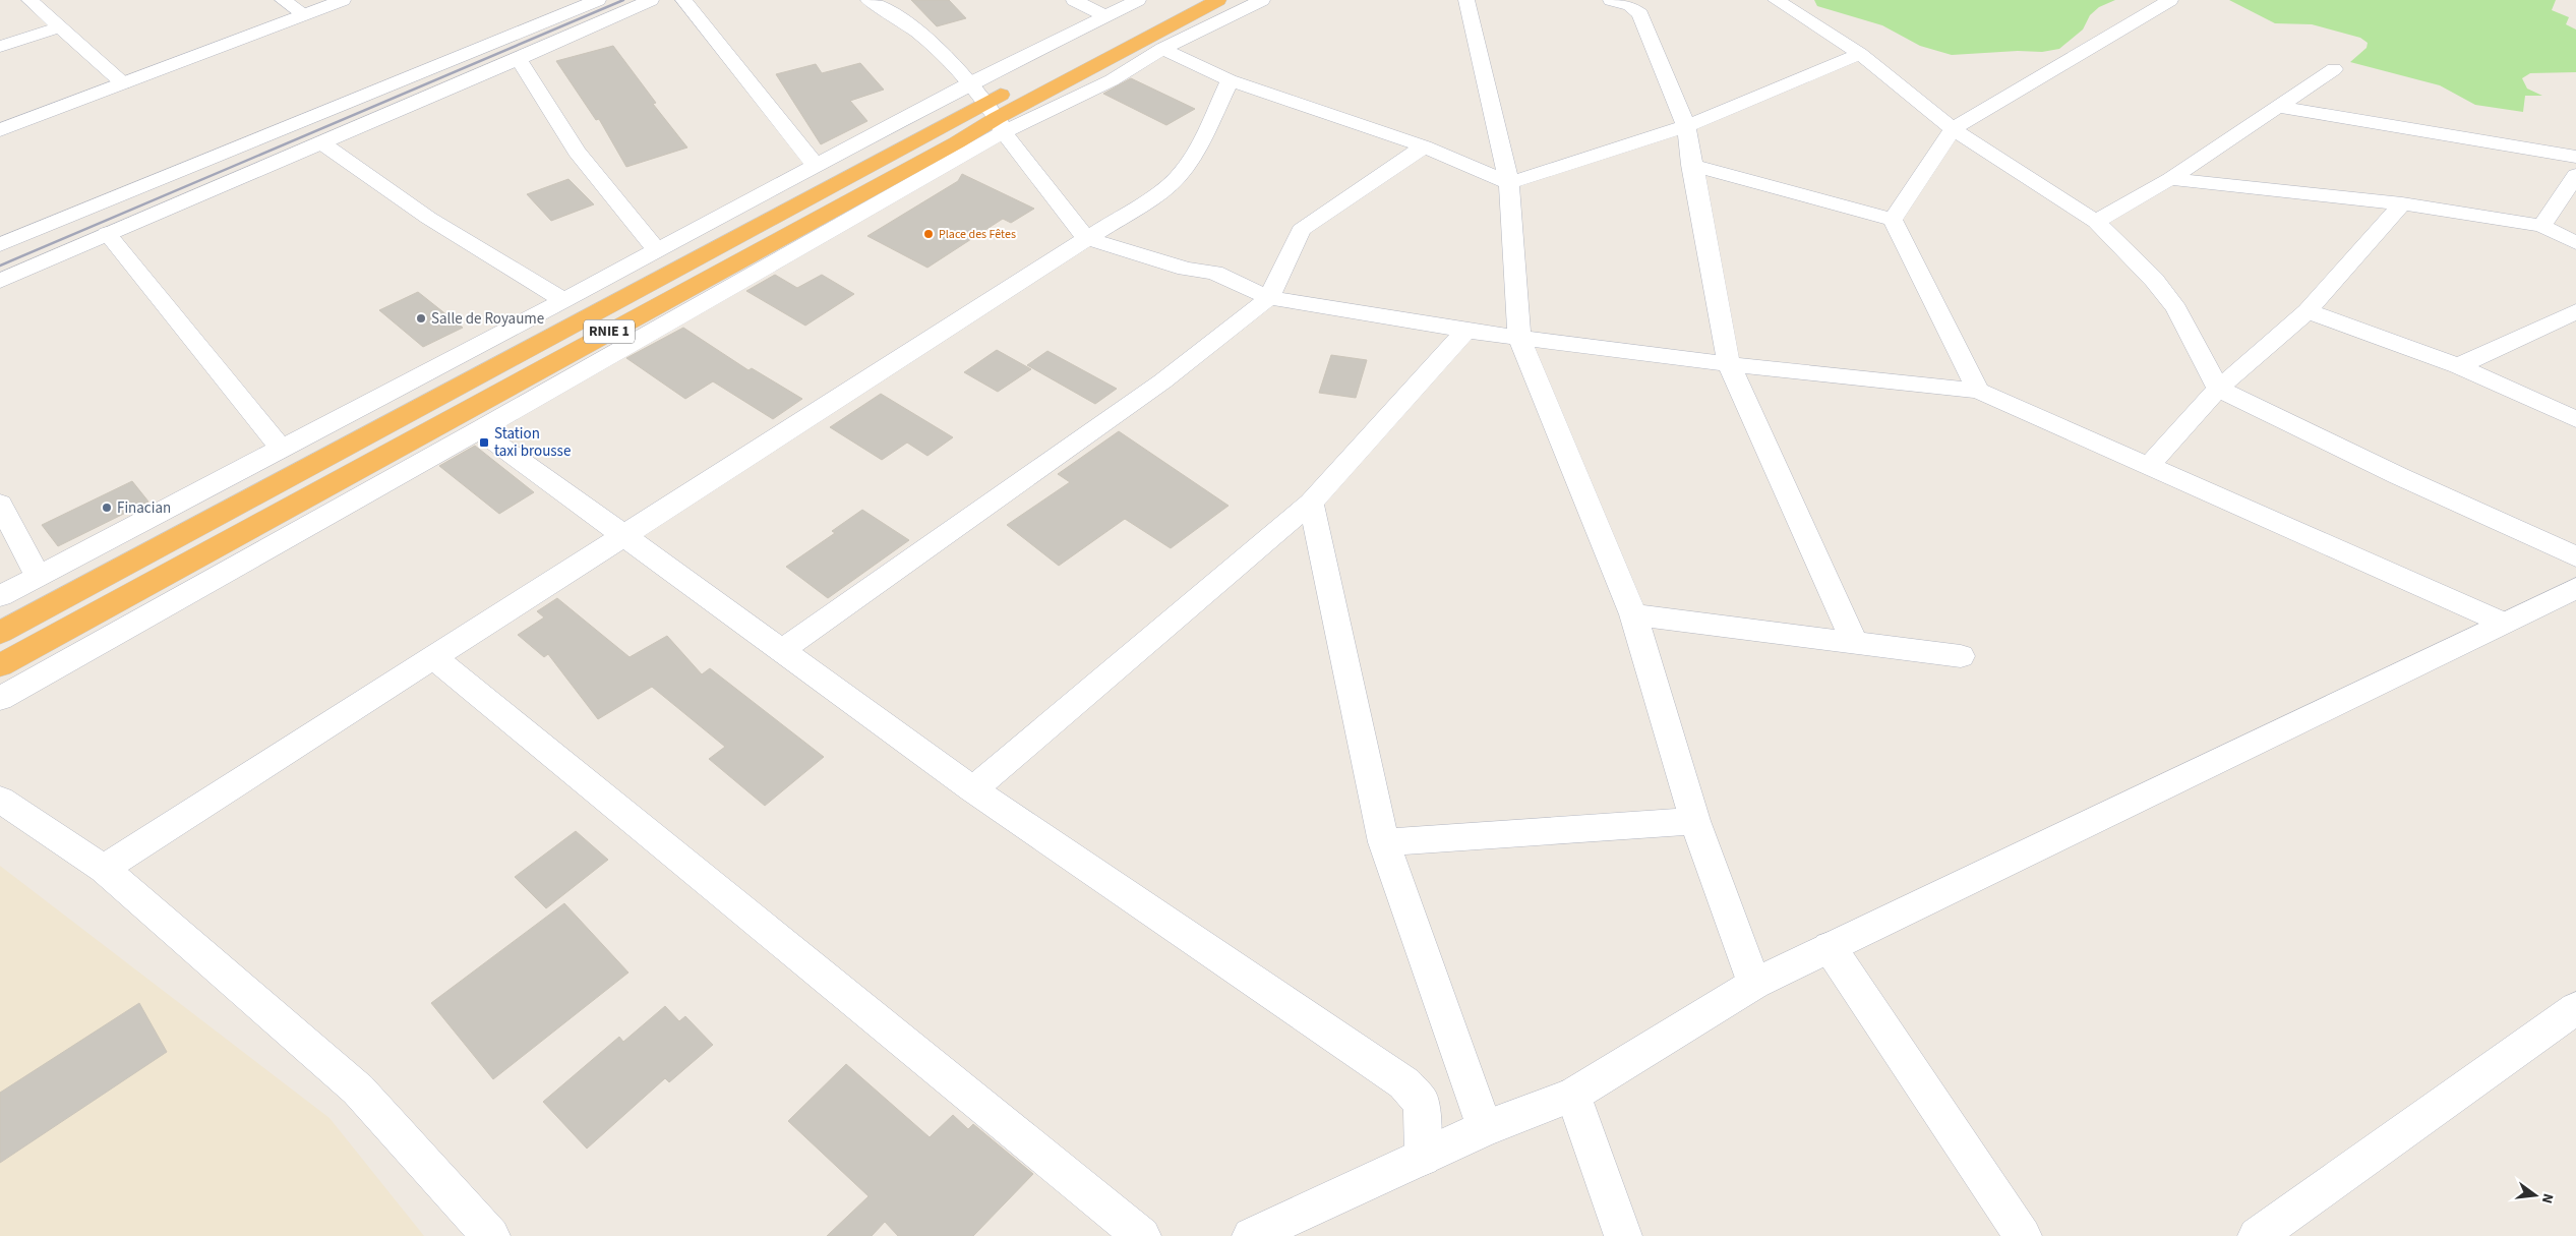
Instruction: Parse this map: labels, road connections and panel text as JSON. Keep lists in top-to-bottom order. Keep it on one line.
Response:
{"streets":{"highway":["RNIE 1"]},"places":{"other":["Place des Fêtes","Salle de Royaume","Finacian"],"transit":["Station taxi brousse"]},"north":"right"}
